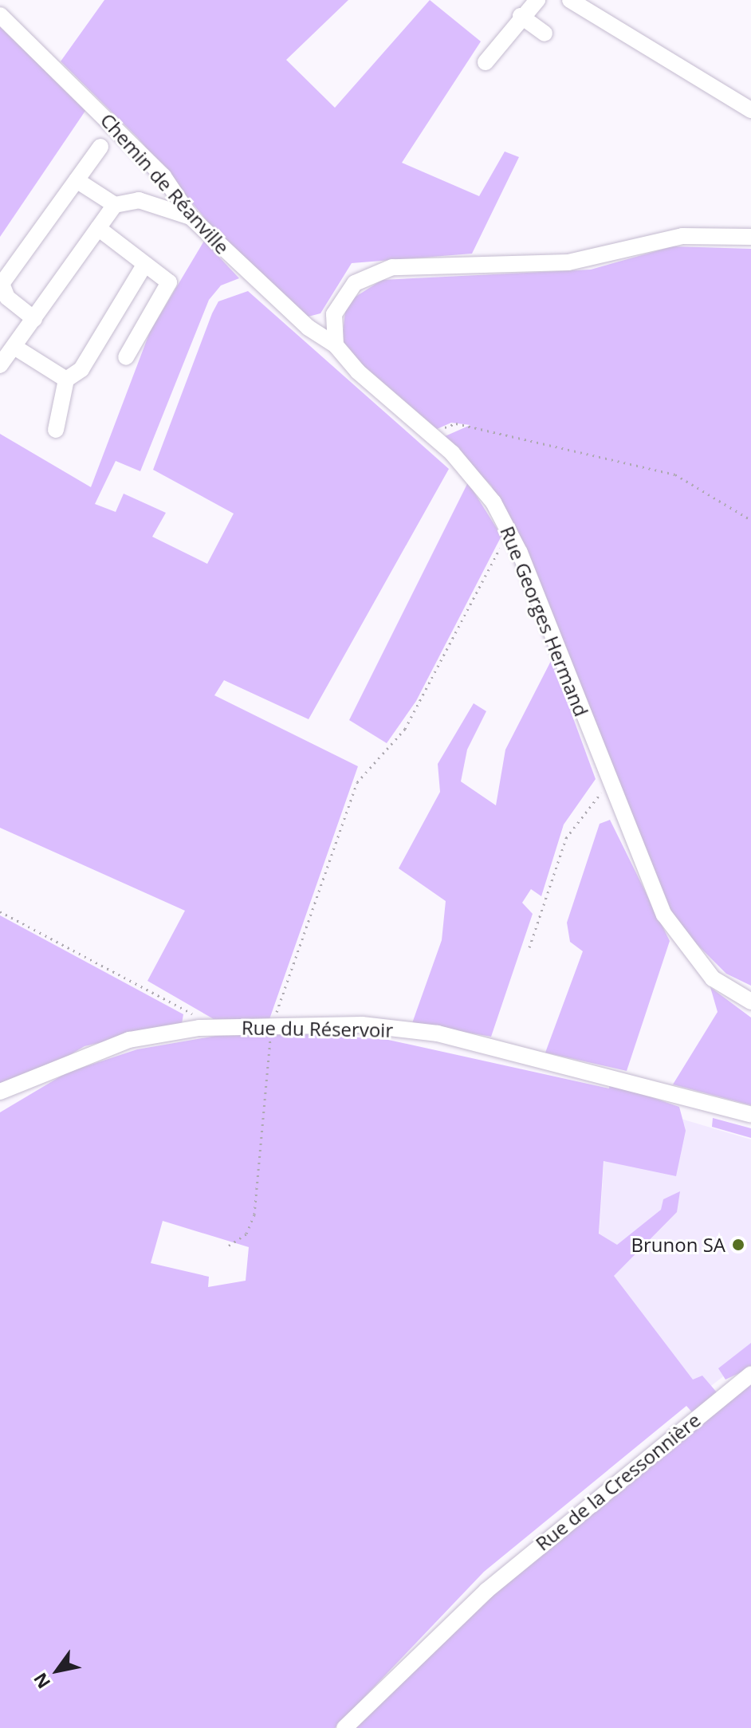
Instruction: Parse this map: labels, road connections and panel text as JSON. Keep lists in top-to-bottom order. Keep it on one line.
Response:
{"streets":{"street":["Chemin de Réanville","Rue Georges Hermand","Rue du Réservoir","Rue de la Cressonnière"]},"crossings":[["Chemin de Réanville","Rue Georges Hermand"]],"places":["Brunon SA"],"north":"bottom left"}
